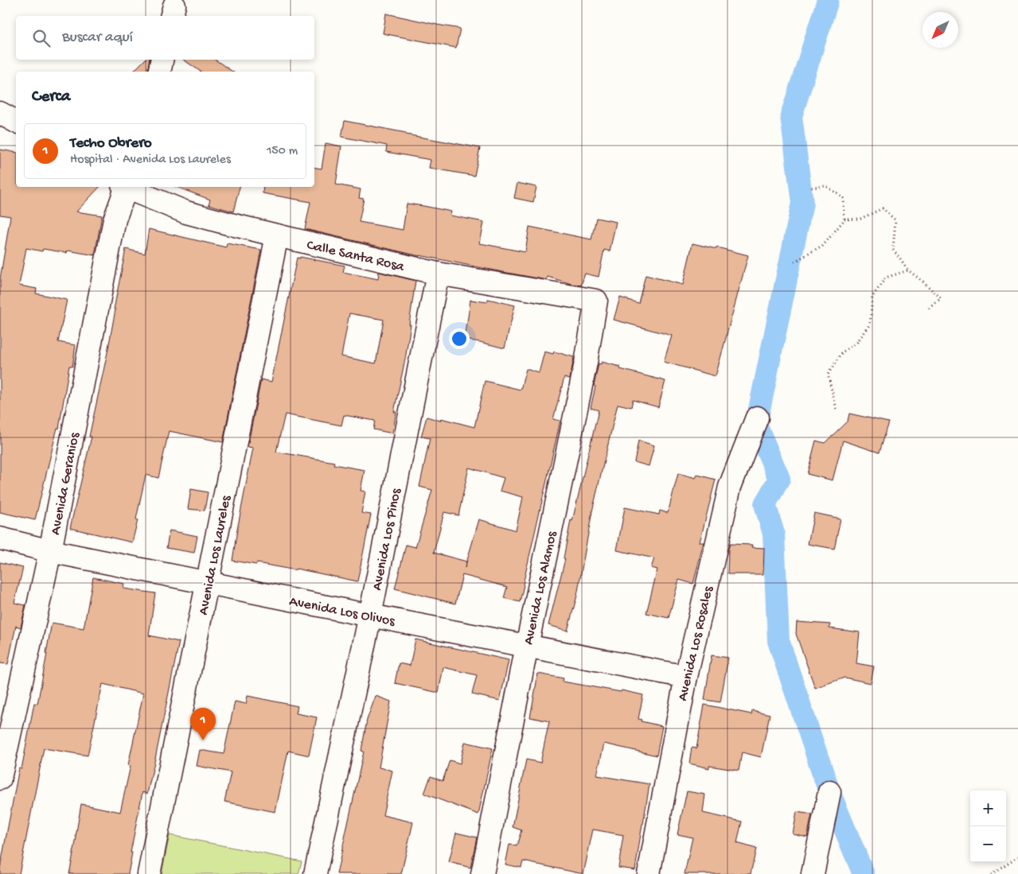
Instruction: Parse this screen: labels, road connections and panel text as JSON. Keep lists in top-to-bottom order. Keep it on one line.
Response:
{"streets":{"street":["Calle Santa Rosa","Avenida Geranios","Avenida Los Pinos","Avenida Los Laureles","Avenida Los Alamos","Avenida Los Olivos","Avenida Los Rosales"]},"crossings":[["Calle Santa Rosa","Avenida Los Pinos"],["Calle Santa Rosa","Avenida Los Laureles"],["Calle Santa Rosa","Avenida Los Alamos"],["Avenida Geranios","Avenida Los Olivos"],["Avenida Los Pinos","Avenida Los Olivos"],["Avenida Los Laureles","Avenida Los Olivos"],["Avenida Los Alamos","Avenida Los Olivos"],["Avenida Los Olivos","Avenida Los Rosales"]],"north":"bottom left","page":{"search":"Buscar aquí","heading":"Cerca","list":[{"mark":"1","name":"Techo Obrero","note":"Hospital · Avenida Los Laureles","value":"150 m"}],"pins":"1","map_buttons":["+","−"]}}
